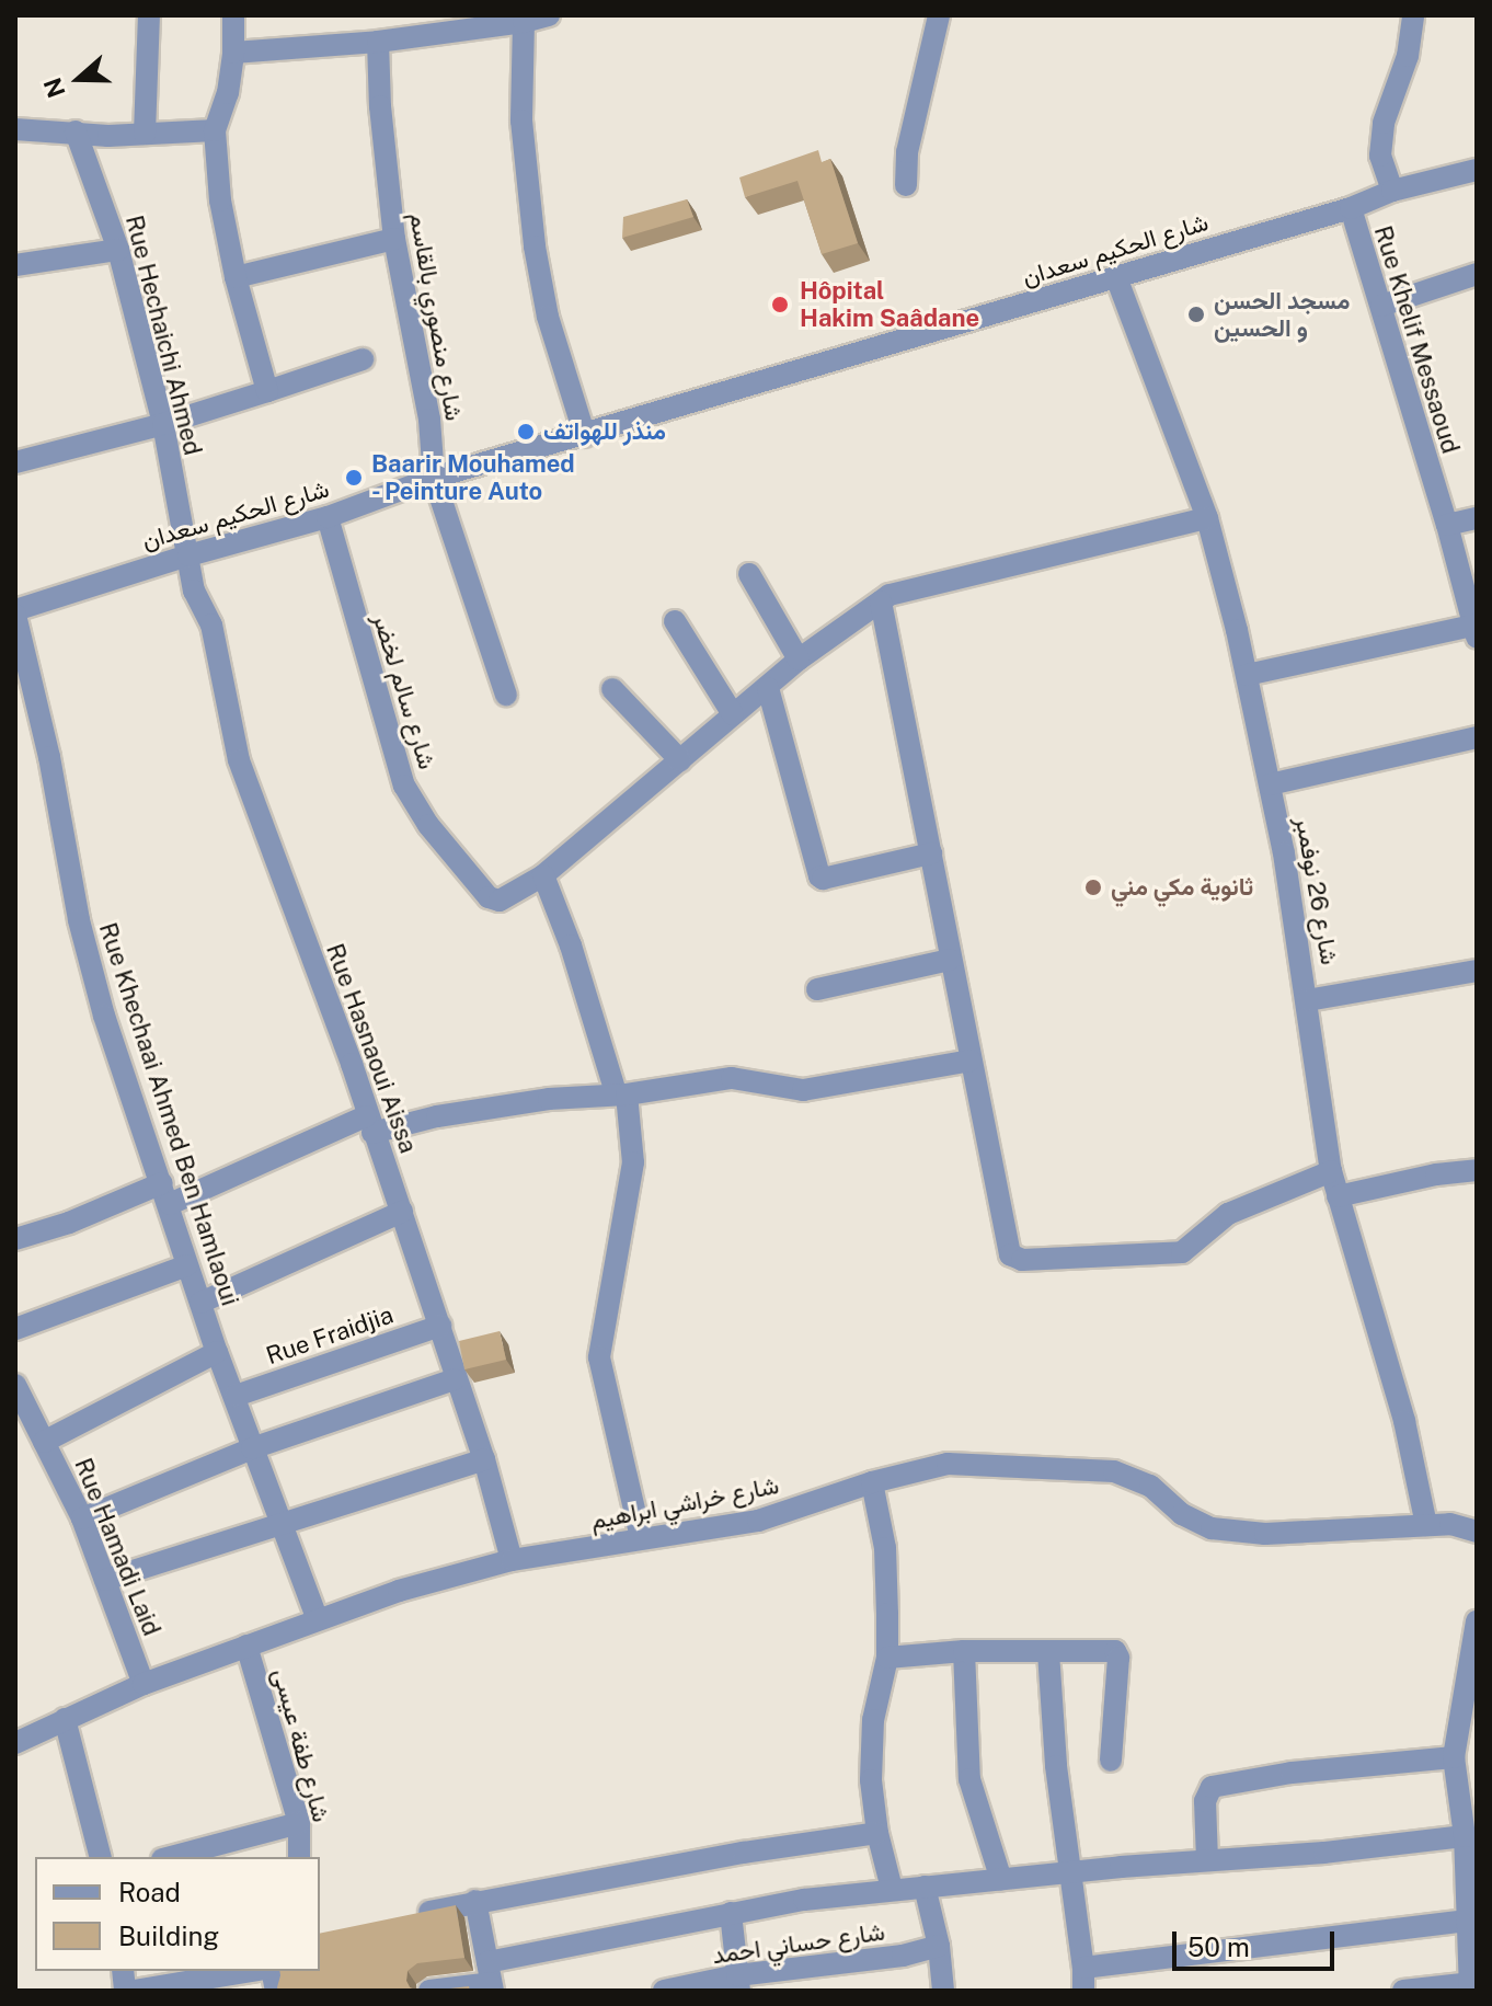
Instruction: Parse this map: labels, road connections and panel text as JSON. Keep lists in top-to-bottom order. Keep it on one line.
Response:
{"streets":{"street":["شارع الحكيم سعدان","شارع منصوري بالقاسم","Rue Hechaichi Ahmed","Rue Khelif Messaoud","شارع سالم لخضر","شارع 26 نوفمبر","Rue Hasnaoui Aissa","Rue Khechaai Ahmed Ben Hamlaoui","Rue Fraidjia","شارع خراشي ابراهيم","Rue Hamadi Laid","شارع طفة عيسى","شارع حساني احمد"]},"crossings":[["شارع الحكيم سعدان","شارع منصوري بالقاسم"],["شارع الحكيم سعدان","Rue Hechaichi Ahmed"],["شارع الحكيم سعدان","Rue Khelif Messaoud"],["شارع الحكيم سعدان","شارع سالم لخضر"],["شارع الحكيم سعدان","شارع 26 نوفمبر"],["شارع الحكيم سعدان","Rue Hasnaoui Aissa"],["شارع الحكيم سعدان","Rue Khechaai Ahmed Ben Hamlaoui"],["Rue Hechaichi Ahmed","Rue Hasnaoui Aissa"],["شارع 26 نوفمبر","شارع خراشي ابراهيم"],["Rue Hasnaoui Aissa","Rue Fraidjia"],["Rue Hasnaoui Aissa","شارع خراشي ابراهيم"],["Rue Khechaai Ahmed Ben Hamlaoui","Rue Fraidjia"],["Rue Khechaai Ahmed Ben Hamlaoui","شارع خراشي ابراهيم"],["شارع خراشي ابراهيم","Rue Hamadi Laid"],["شارع خراشي ابراهيم","شارع طفة عيسى"]],"places":["Hôpital Hakim Saâdane","مسجد الحسن و الحسين","منذر للهواتف","Baarir Mouhamed - Peinture Auto","ثانوية مكي مني"],"legend":["Road","Building"],"scale_bar":"50 m","north":"left"}
